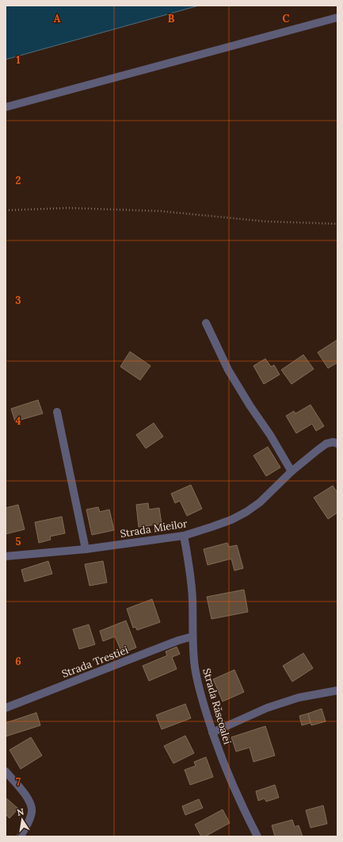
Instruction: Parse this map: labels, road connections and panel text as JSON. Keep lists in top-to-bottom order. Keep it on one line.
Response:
{"streets":{"street":["Strada Mieilor","Strada Trestiei","Strada Răscoalei"]},"crossings":[["Strada Mieilor","Strada Răscoalei"],["Strada Trestiei","Strada Răscoalei"]],"north":"top","grid":{"columns":["A","B","C"],"rows":["1","2","3","4","5","6","7"]}}
